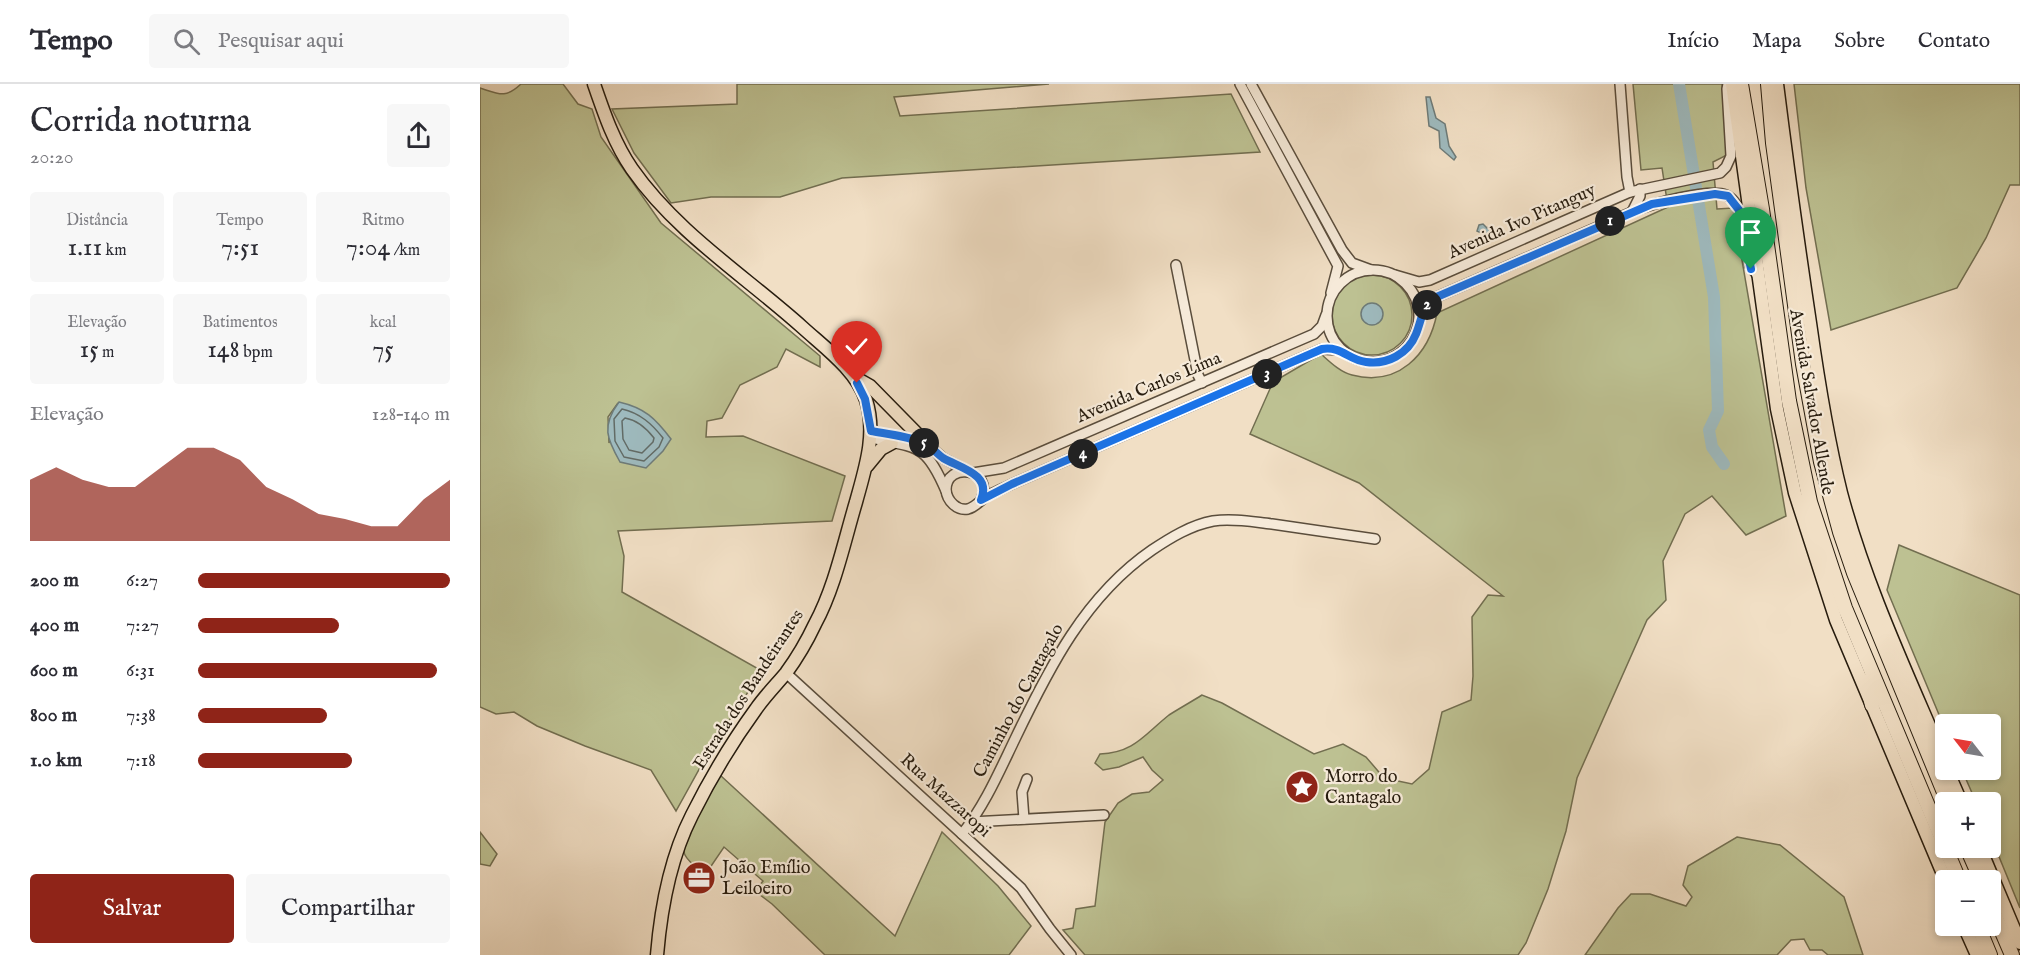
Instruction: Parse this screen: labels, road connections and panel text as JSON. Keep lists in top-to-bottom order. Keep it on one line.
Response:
{"streets":{"highway":["Avenida Salvador Allende"],"main road":["Estrada dos Bandeirantes"],"street":["Avenida Ivo Pitanguy","Avenida Carlos Lima","Caminho do Cantagalo","Rua Mazzaropi"]},"crossings":[["Avenida Ivo Pitanguy","Avenida Carlos Lima"],["Avenida Ivo Pitanguy","Avenida Salvador Allende"],["Avenida Carlos Lima","Estrada dos Bandeirantes"],["Estrada dos Bandeirantes","Rua Mazzaropi"],["Caminho do Cantagalo","Rua Mazzaropi"]],"places":{"place":["Morro do Cantagalo"],"office":["João Emílio Leiloeiro"]},"north":"top left","page":{"header":"Tempo","search":"Pesquisar aqui","nav":["Início","Mapa","Sobre","Contato"],"heading":["Corrida noturna","20:20"],"stats":[["Distância","1.11 km"],["Tempo","7:51"],["Ritmo","7:04 /km"],["Elevação","15 m"],["Batimentos","148 bpm"],["kcal","75"]],"pins":["1","2","3","5","4"],"chart":["Elevação","128–140 m"],"list":[{"name":"200 m","note":"6:27"},{"name":"400 m","note":"7:27"},{"name":"600 m","note":"6:31"},{"name":"800 m","note":"7:38"},{"name":"1.0 km","note":"7:18"}],"map_buttons":["+","−"],"buttons":["Salvar","Compartilhar"]}}
